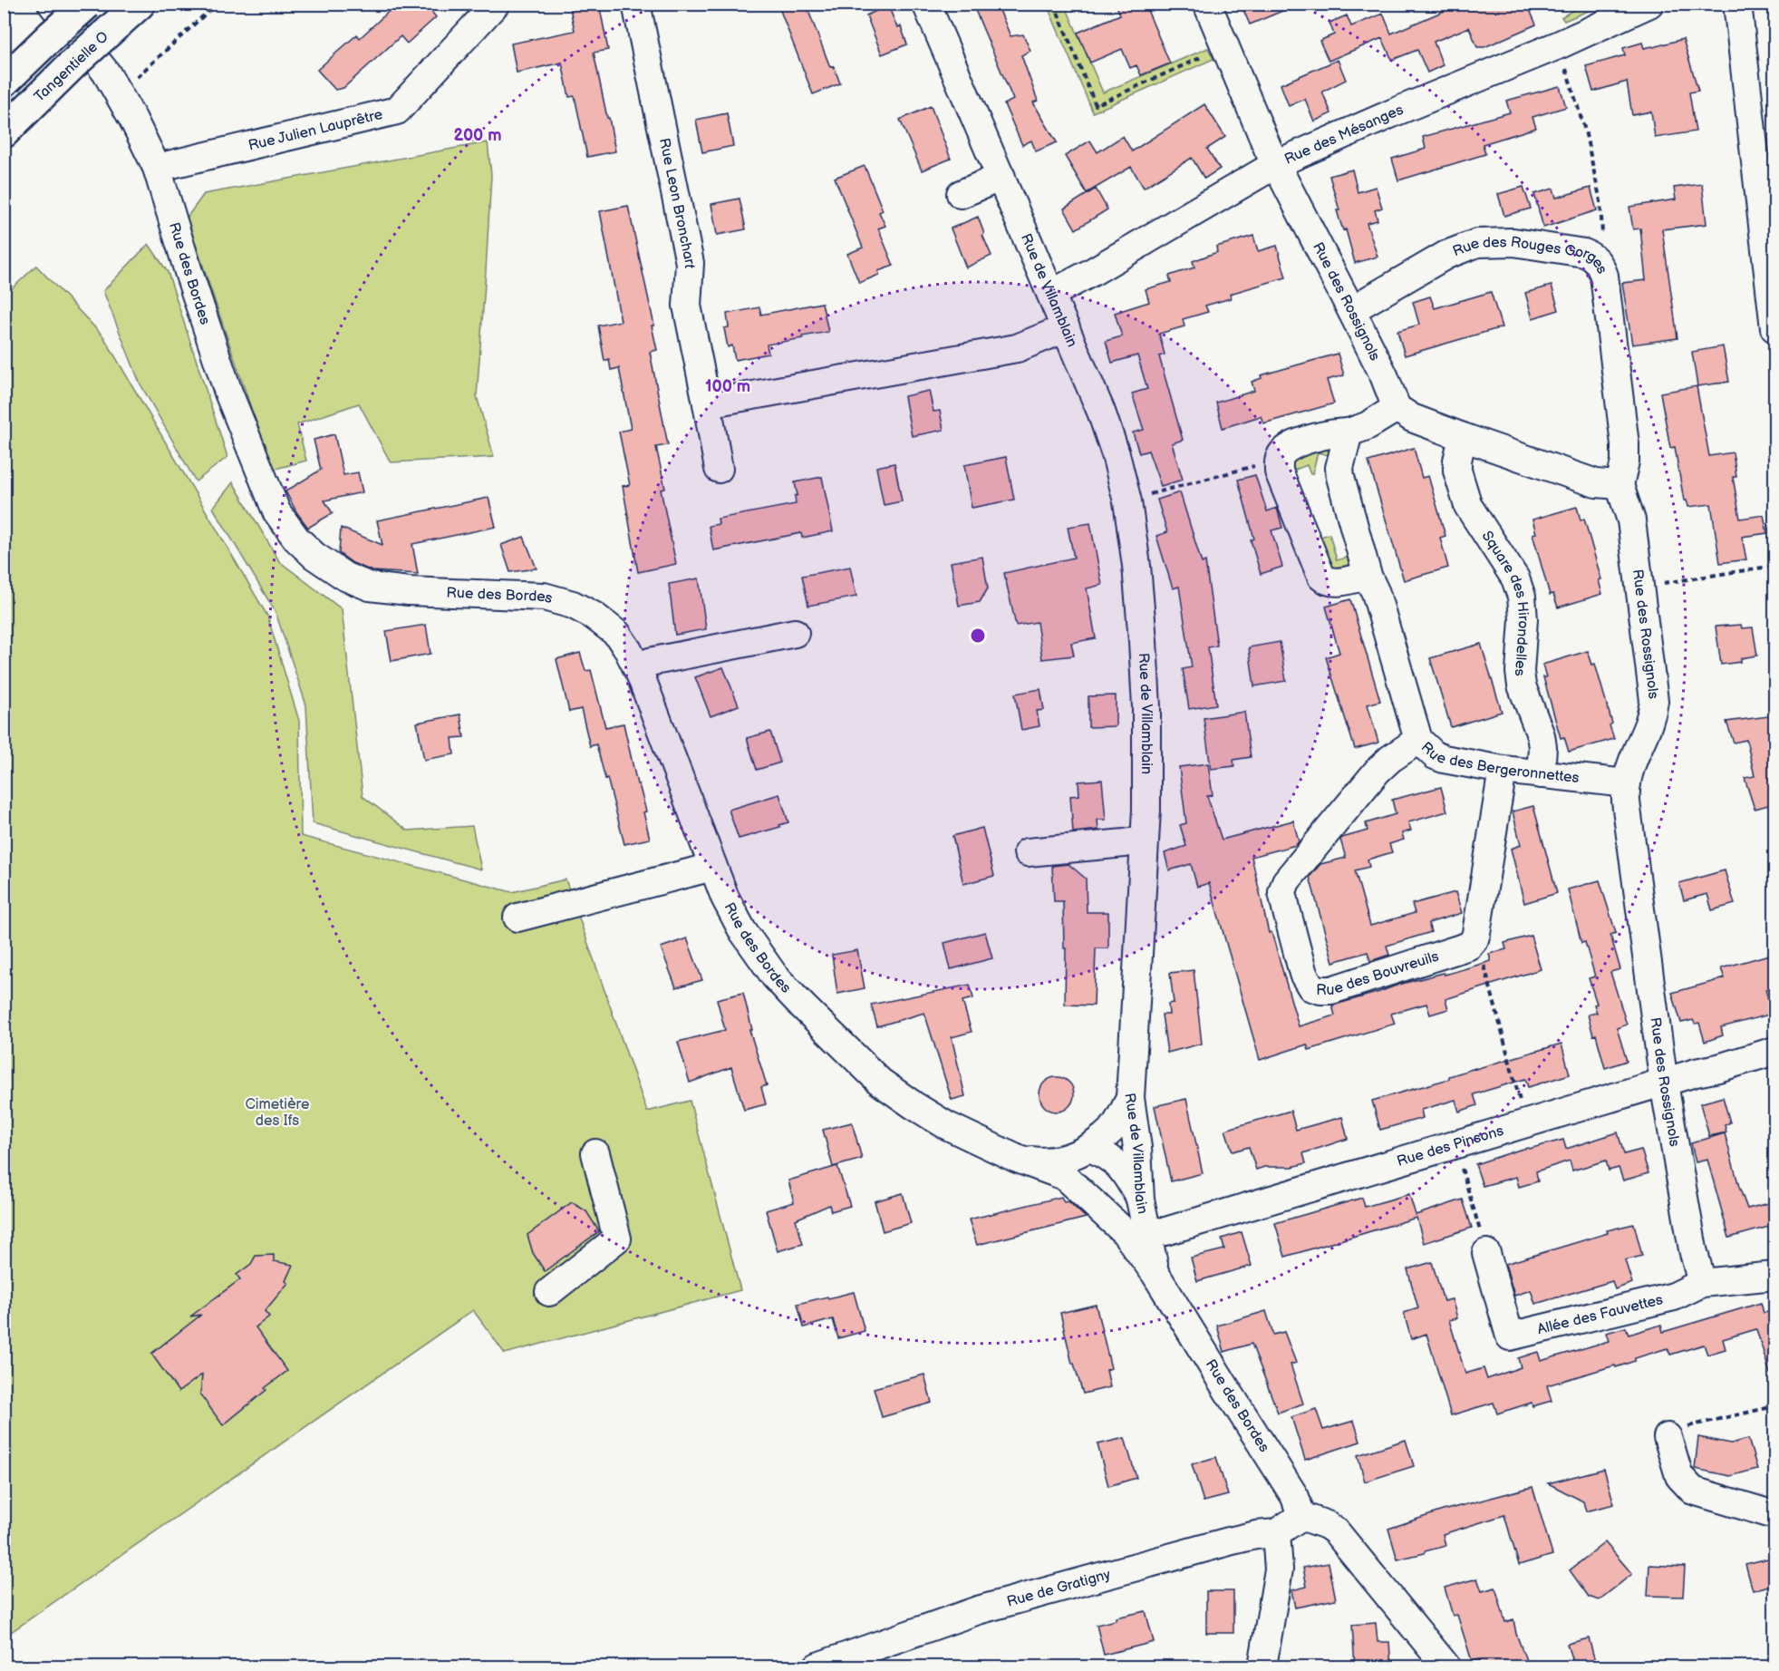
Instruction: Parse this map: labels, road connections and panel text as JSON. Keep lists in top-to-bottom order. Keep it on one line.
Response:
{"streets":{"main road":["Tangentielle O"],"street":["Rue Julien Lauprêtre","Rue des Mésanges","Rue Leon Bronchart","Rue des Rouges Gorges","Rue des Bordes","Rue de Villamblain","Rue des Rossignols","Square des Hirondelles","Rue des Bergeronnettes","Rue des Bouvreuils","Rue des Pinsons","Allée des Fauvettes","Rue de Gratigny"]},"crossings":[["Rue Julien Lauprêtre","Rue des Bordes"],["Rue des Mésanges","Rue de Villamblain"],["Rue des Mésanges","Rue des Rossignols"],["Rue des Rouges Gorges","Rue des Rossignols"],["Rue des Bordes","Rue de Villamblain"],["Rue des Bordes","Rue des Pinsons"],["Rue des Bordes","Rue de Gratigny"],["Rue de Villamblain","Rue des Pinsons"],["Rue des Rossignols","Rue des Bergeronnettes"],["Rue des Rossignols","Rue des Pinsons"],["Rue des Rossignols","Allée des Fauvettes"],["Square des Hirondelles","Rue des Bergeronnettes"],["Rue des Bergeronnettes","Rue des Bouvreuils"]],"parks":["Cimetière des Ifs"],"rings":["200 m","100 m"]}
